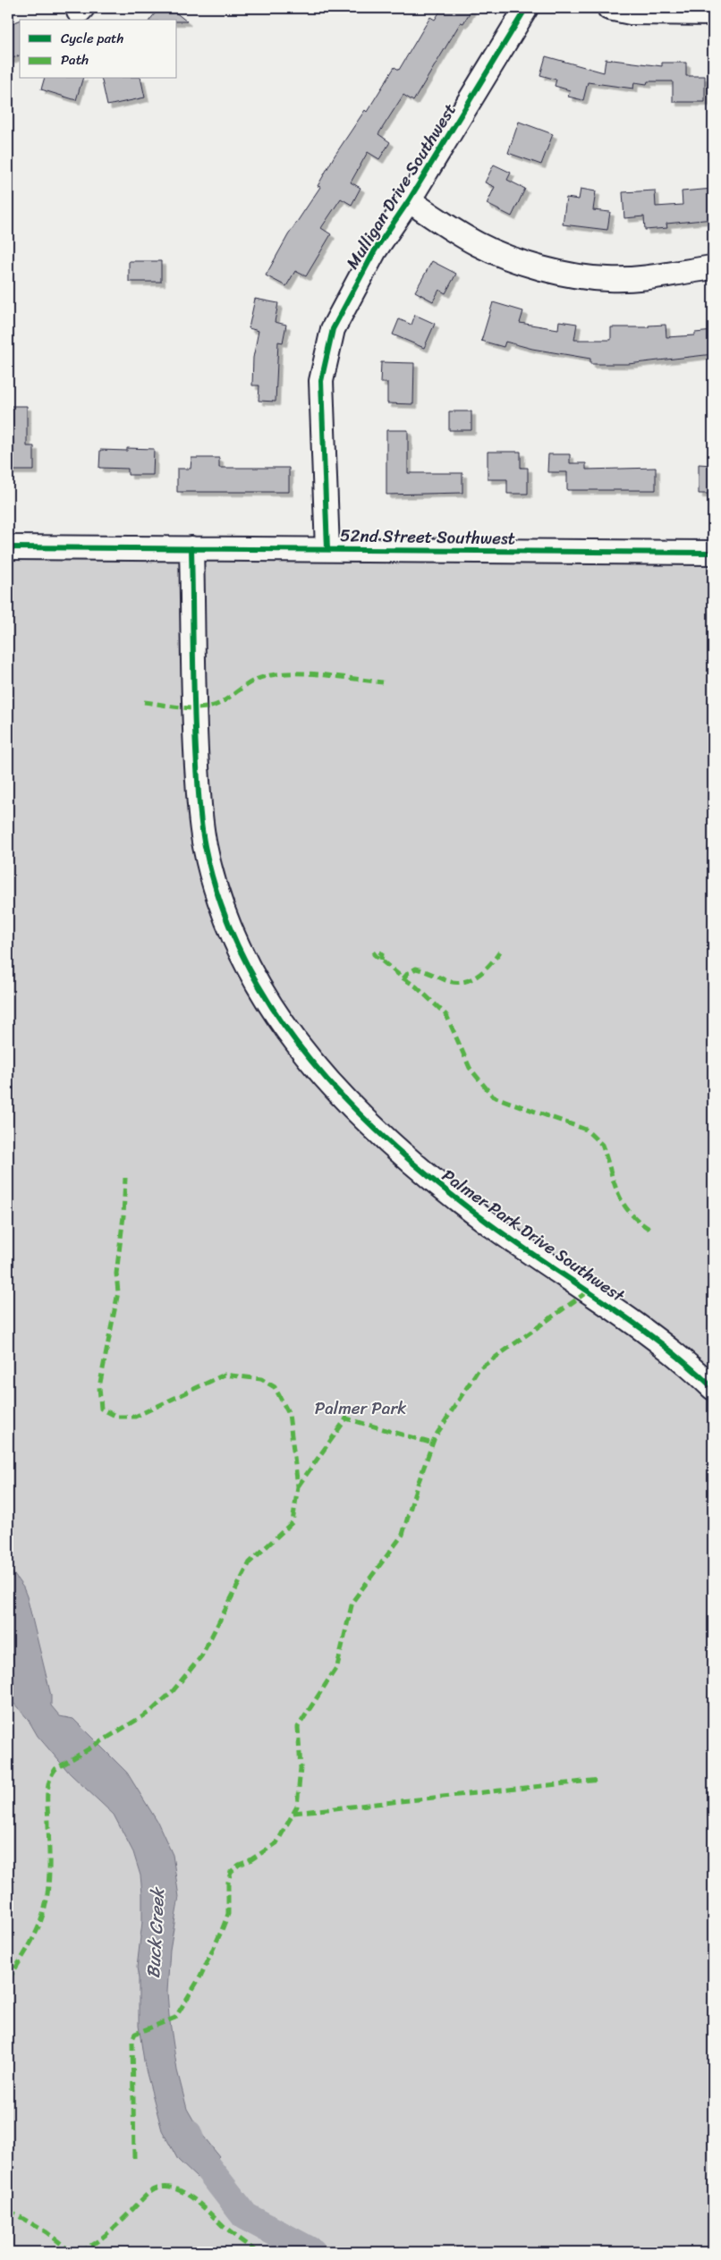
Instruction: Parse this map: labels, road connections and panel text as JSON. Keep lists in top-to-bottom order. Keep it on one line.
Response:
{"streets":{"street":["Mulligan Drive Southwest","52nd Street Southwest","Palmer Park Drive Southwest"]},"crossings":[["Mulligan Drive Southwest","52nd Street Southwest"],["52nd Street Southwest","Palmer Park Drive Southwest"]],"water":["Buck Creek"],"parks":["Palmer Park"],"legend":["Cycle path","Path"]}
